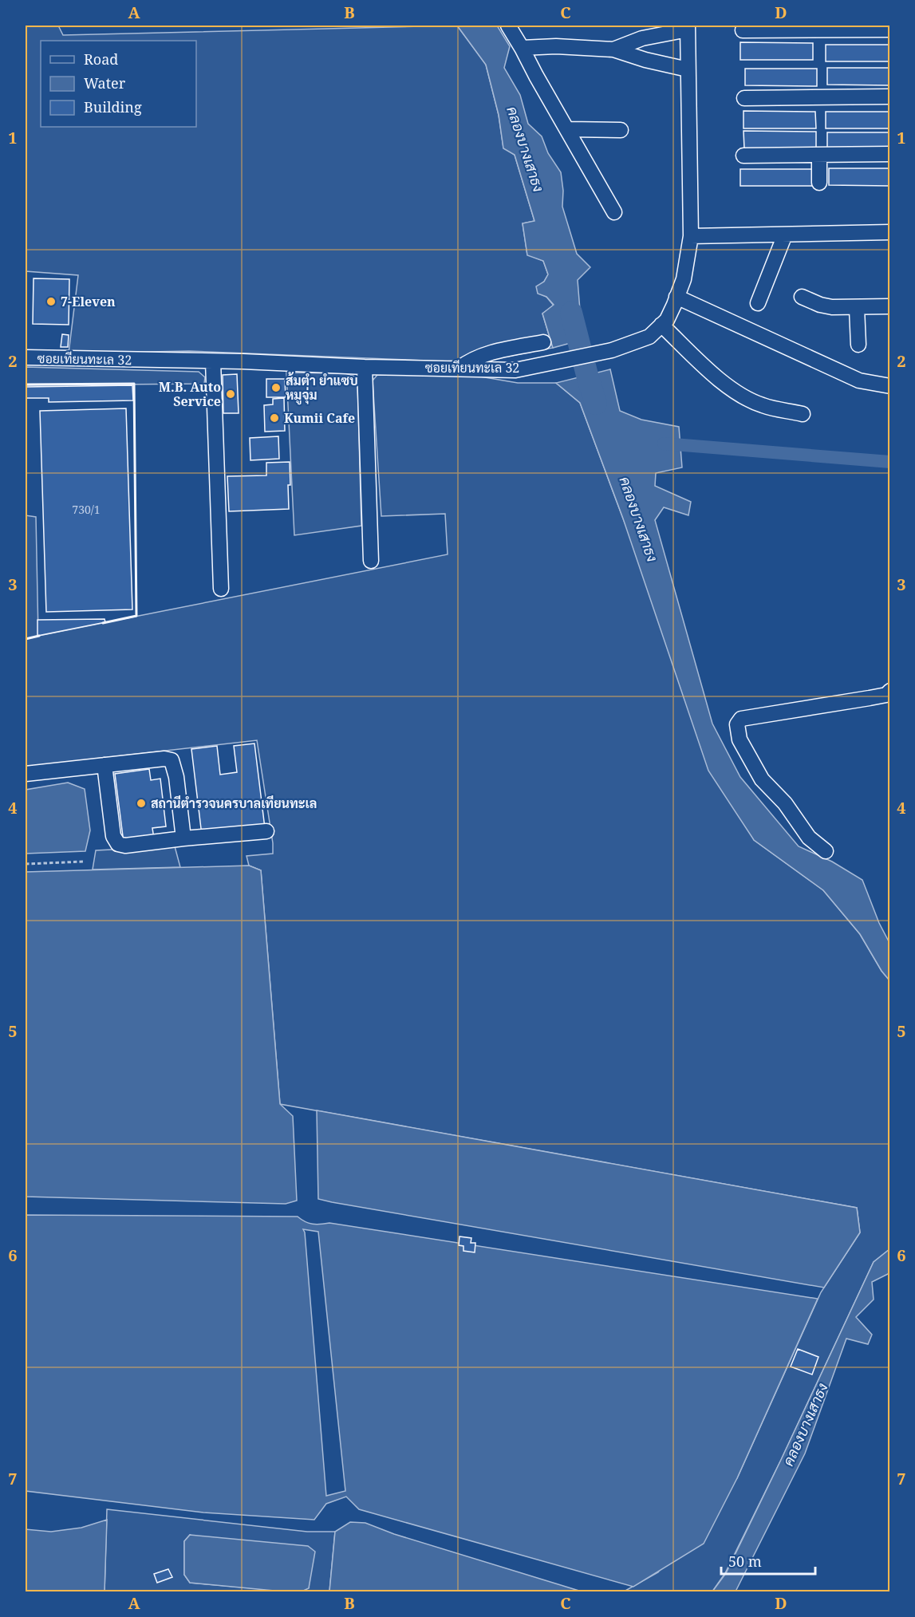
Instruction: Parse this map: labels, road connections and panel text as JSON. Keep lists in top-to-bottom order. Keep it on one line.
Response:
{"streets":{"street":["ซอยเทียนทะเล 32"]},"water":["คลองบางเสาธง"],"places":["7-Eleven","ส้มตำ ยำแซบ หมูจุ่ม","M.B. Auto Service","Kumii Cafe","สถานีตำรวจนครบาลเทียนทะเล"],"house_numbers":["730/1"],"legend":["Road","Water","Building"],"scale_bar":"50 m","grid":{"columns":["A","B","C","D"],"rows":["1","2","3","4","5","6","7"]}}
